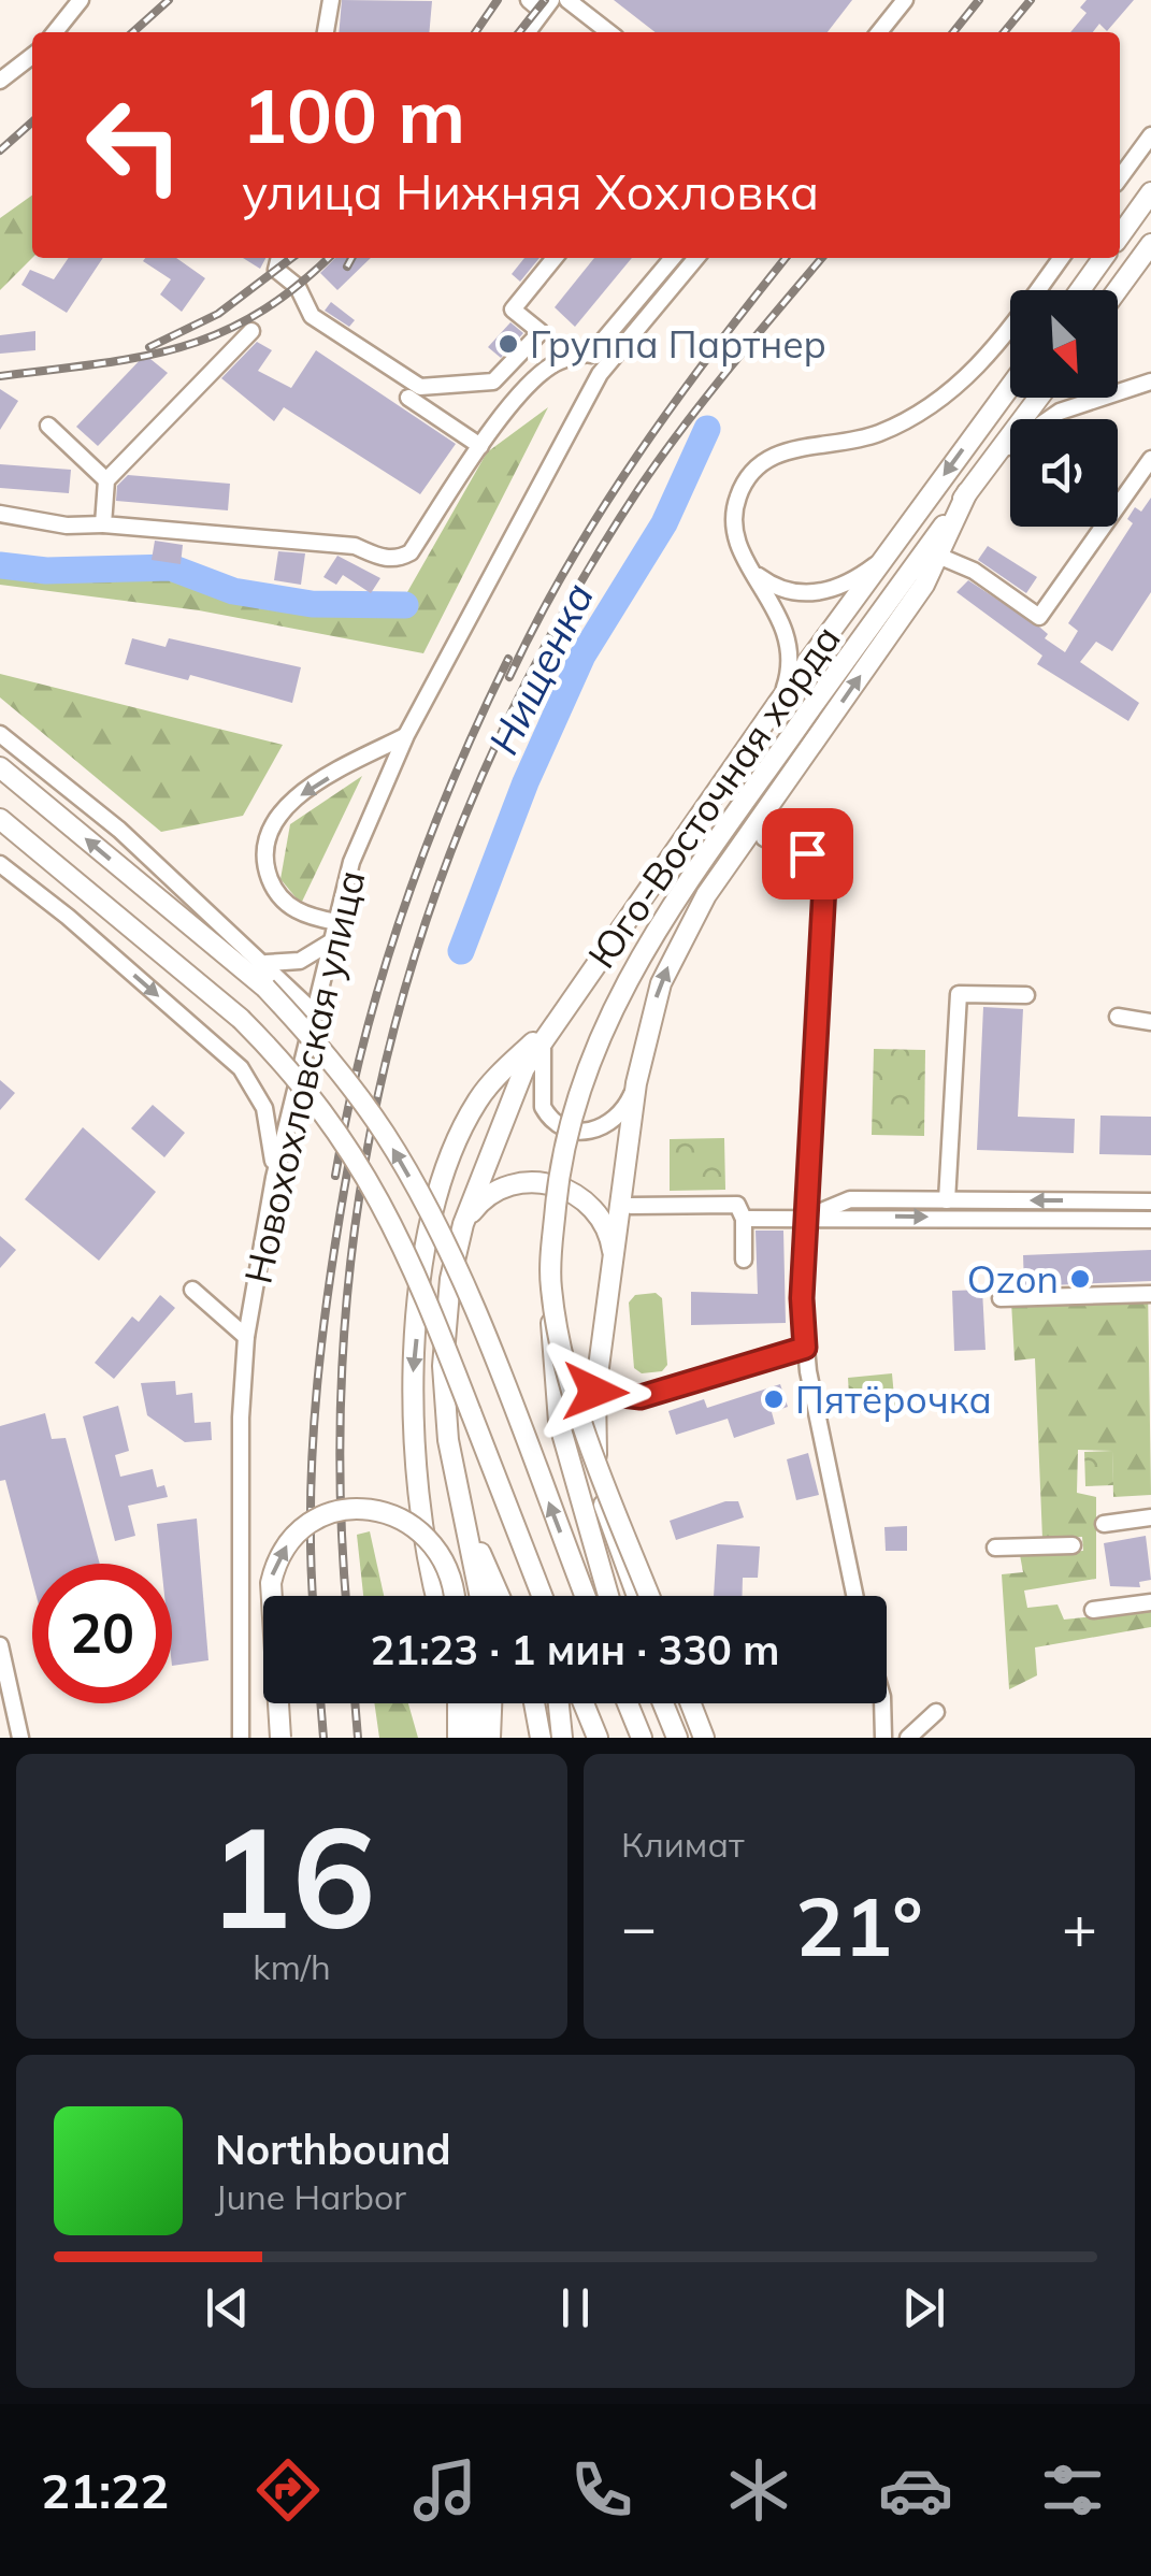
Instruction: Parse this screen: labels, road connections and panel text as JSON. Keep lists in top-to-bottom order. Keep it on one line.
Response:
{"streets":{"main road":["Юго-Восточная хорда"],"street":["Новохохловская улица"]},"water":["Нищенка"],"places":["Группа Партнер","Ozon","Пятёрочка"],"north":"bottom right","page":{"turn":["100 m","улица Нижняя Хохловка"],"limit":"20","trip":"21:23 · 1 мин · 330 m","tile":[["16","km/h"],"Климат"],"heat":["−","21°","+"],"song":["Northbound","June Harbor"],"tabs":"21:22"}}
